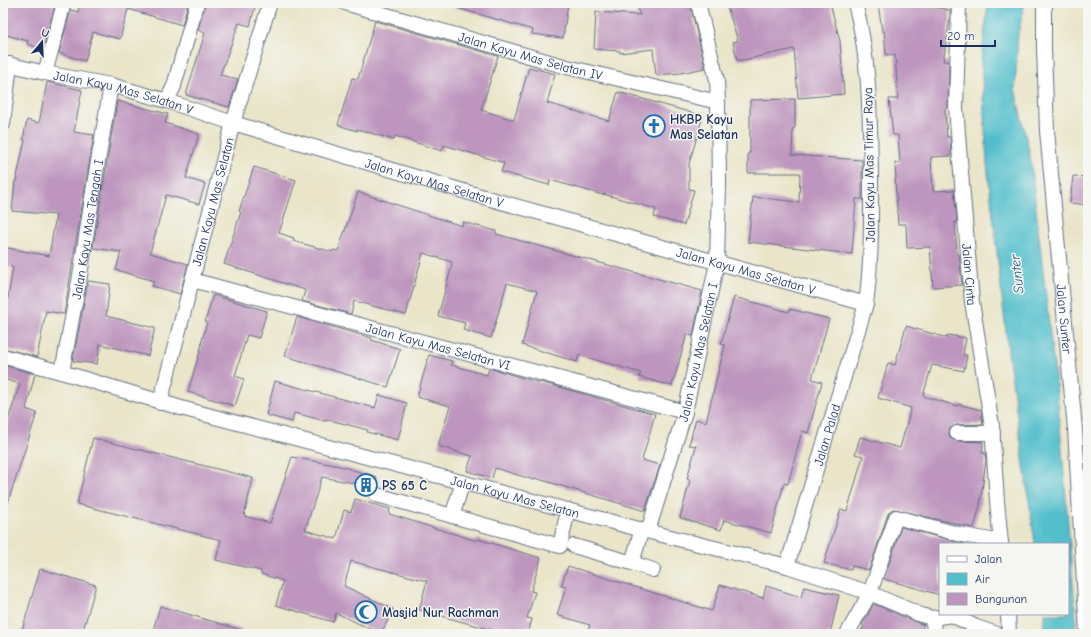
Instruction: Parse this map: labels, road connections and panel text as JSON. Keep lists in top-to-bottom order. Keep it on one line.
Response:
{"streets":{"street":["Jalan Kayu Mas Selatan IV","Jalan Kayu Mas Selatan V","Jalan Kayu Mas Timur Raya","Jalan Kayu Mas Selatan","Jalan Kayu Mas Tengah I","Jalan Cinta","Jalan Sunter","Jalan Kayu Mas Selatan VI","Jalan Kayu Mas Selatan I","Jalan Palad"]},"crossings":[["Jalan Kayu Mas Selatan IV","Jalan Kayu Mas Selatan I"],["Jalan Kayu Mas Selatan V","Jalan Kayu Mas Timur Raya"],["Jalan Kayu Mas Selatan V","Jalan Kayu Mas Selatan"],["Jalan Kayu Mas Selatan V","Jalan Kayu Mas Tengah I"],["Jalan Kayu Mas Selatan V","Jalan Kayu Mas Selatan I"],["Jalan Kayu Mas Selatan V","Jalan Palad"],["Jalan Kayu Mas Timur Raya","Jalan Palad"],["Jalan Kayu Mas Selatan","Jalan Kayu Mas Tengah I"],["Jalan Kayu Mas Selatan","Jalan Kayu Mas Selatan VI"],["Jalan Kayu Mas Selatan","Jalan Kayu Mas Selatan I"],["Jalan Kayu Mas Selatan","Jalan Palad"],["Jalan Kayu Mas Selatan VI","Jalan Kayu Mas Selatan I"]],"water":["Sunter"],"places":{"church":["HKBP Kayu Mas Selatan"],"building":["PS 65 C"],"mosque":["Masjid Nur Rachman"]},"legend":["Jalan","Air","Bangunan"],"scale_bar":"20 m","north":"top"}
